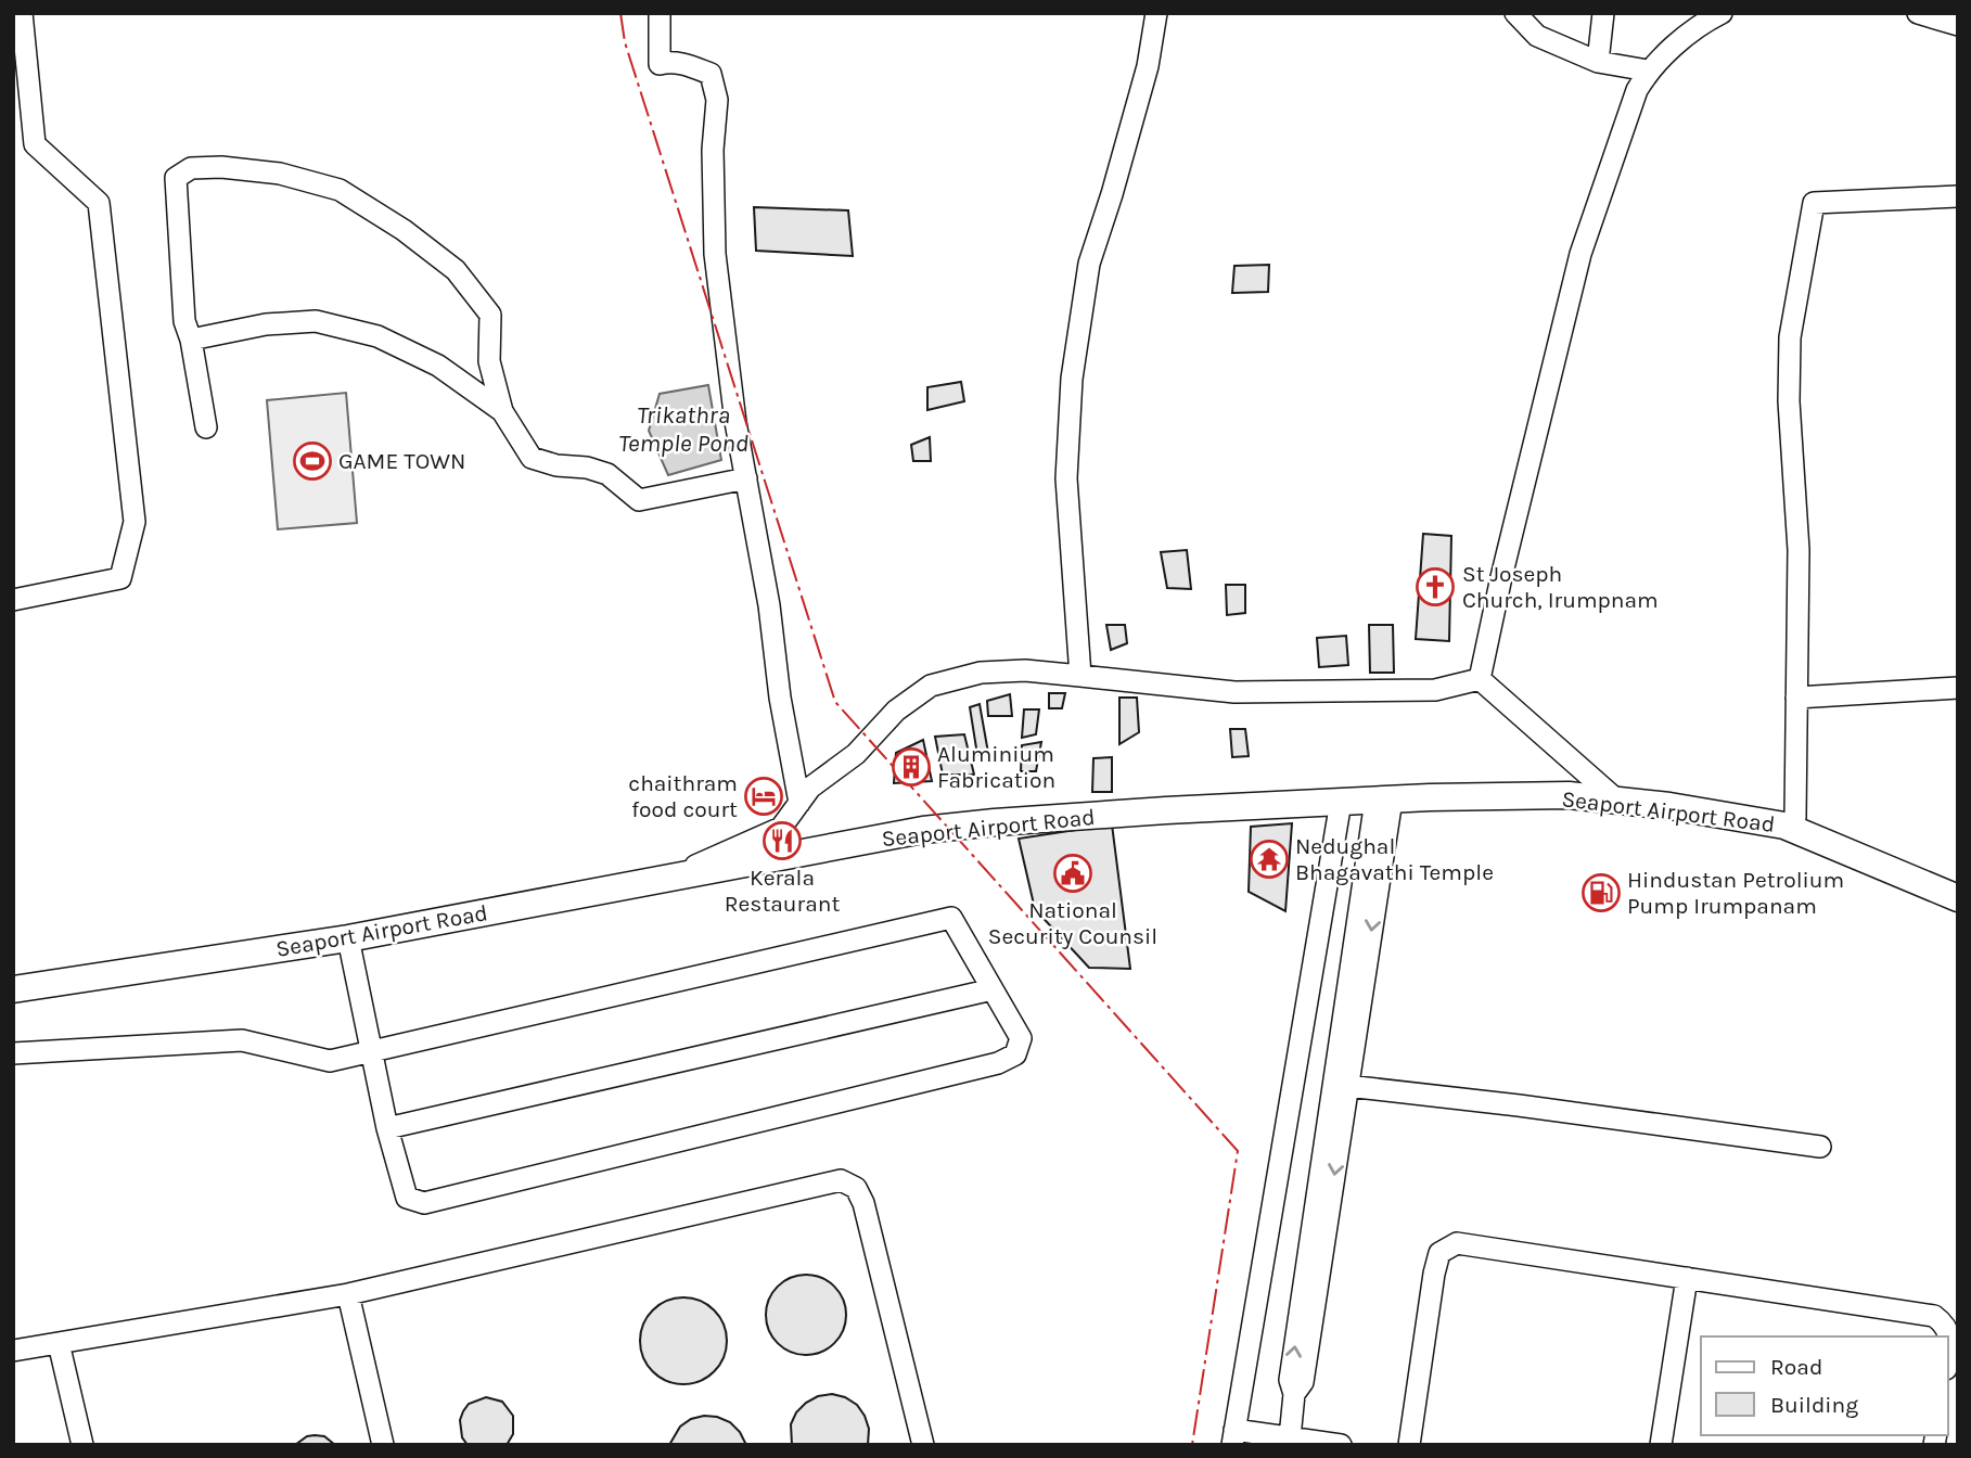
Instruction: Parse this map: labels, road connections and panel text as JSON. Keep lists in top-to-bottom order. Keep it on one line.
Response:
{"streets":{"main road":["Seaport Airport Road"]},"water":["Trikathra Temple Pond"],"places":{"sports":["GAME TOWN"],"church":["St Joseph Church, Irumpnam"],"building":["Aluminium Fabrication"],"hotel":["chaithram food court"],"restaurant":["Kerala Restaurant"],"temple":["Nedughal Bhagavathi Temple"],"public building":["National Security Counsil"],"fuel station":["Hindustan Petrolium Pump Irumpanam"]},"legend":["Road","Building"]}
